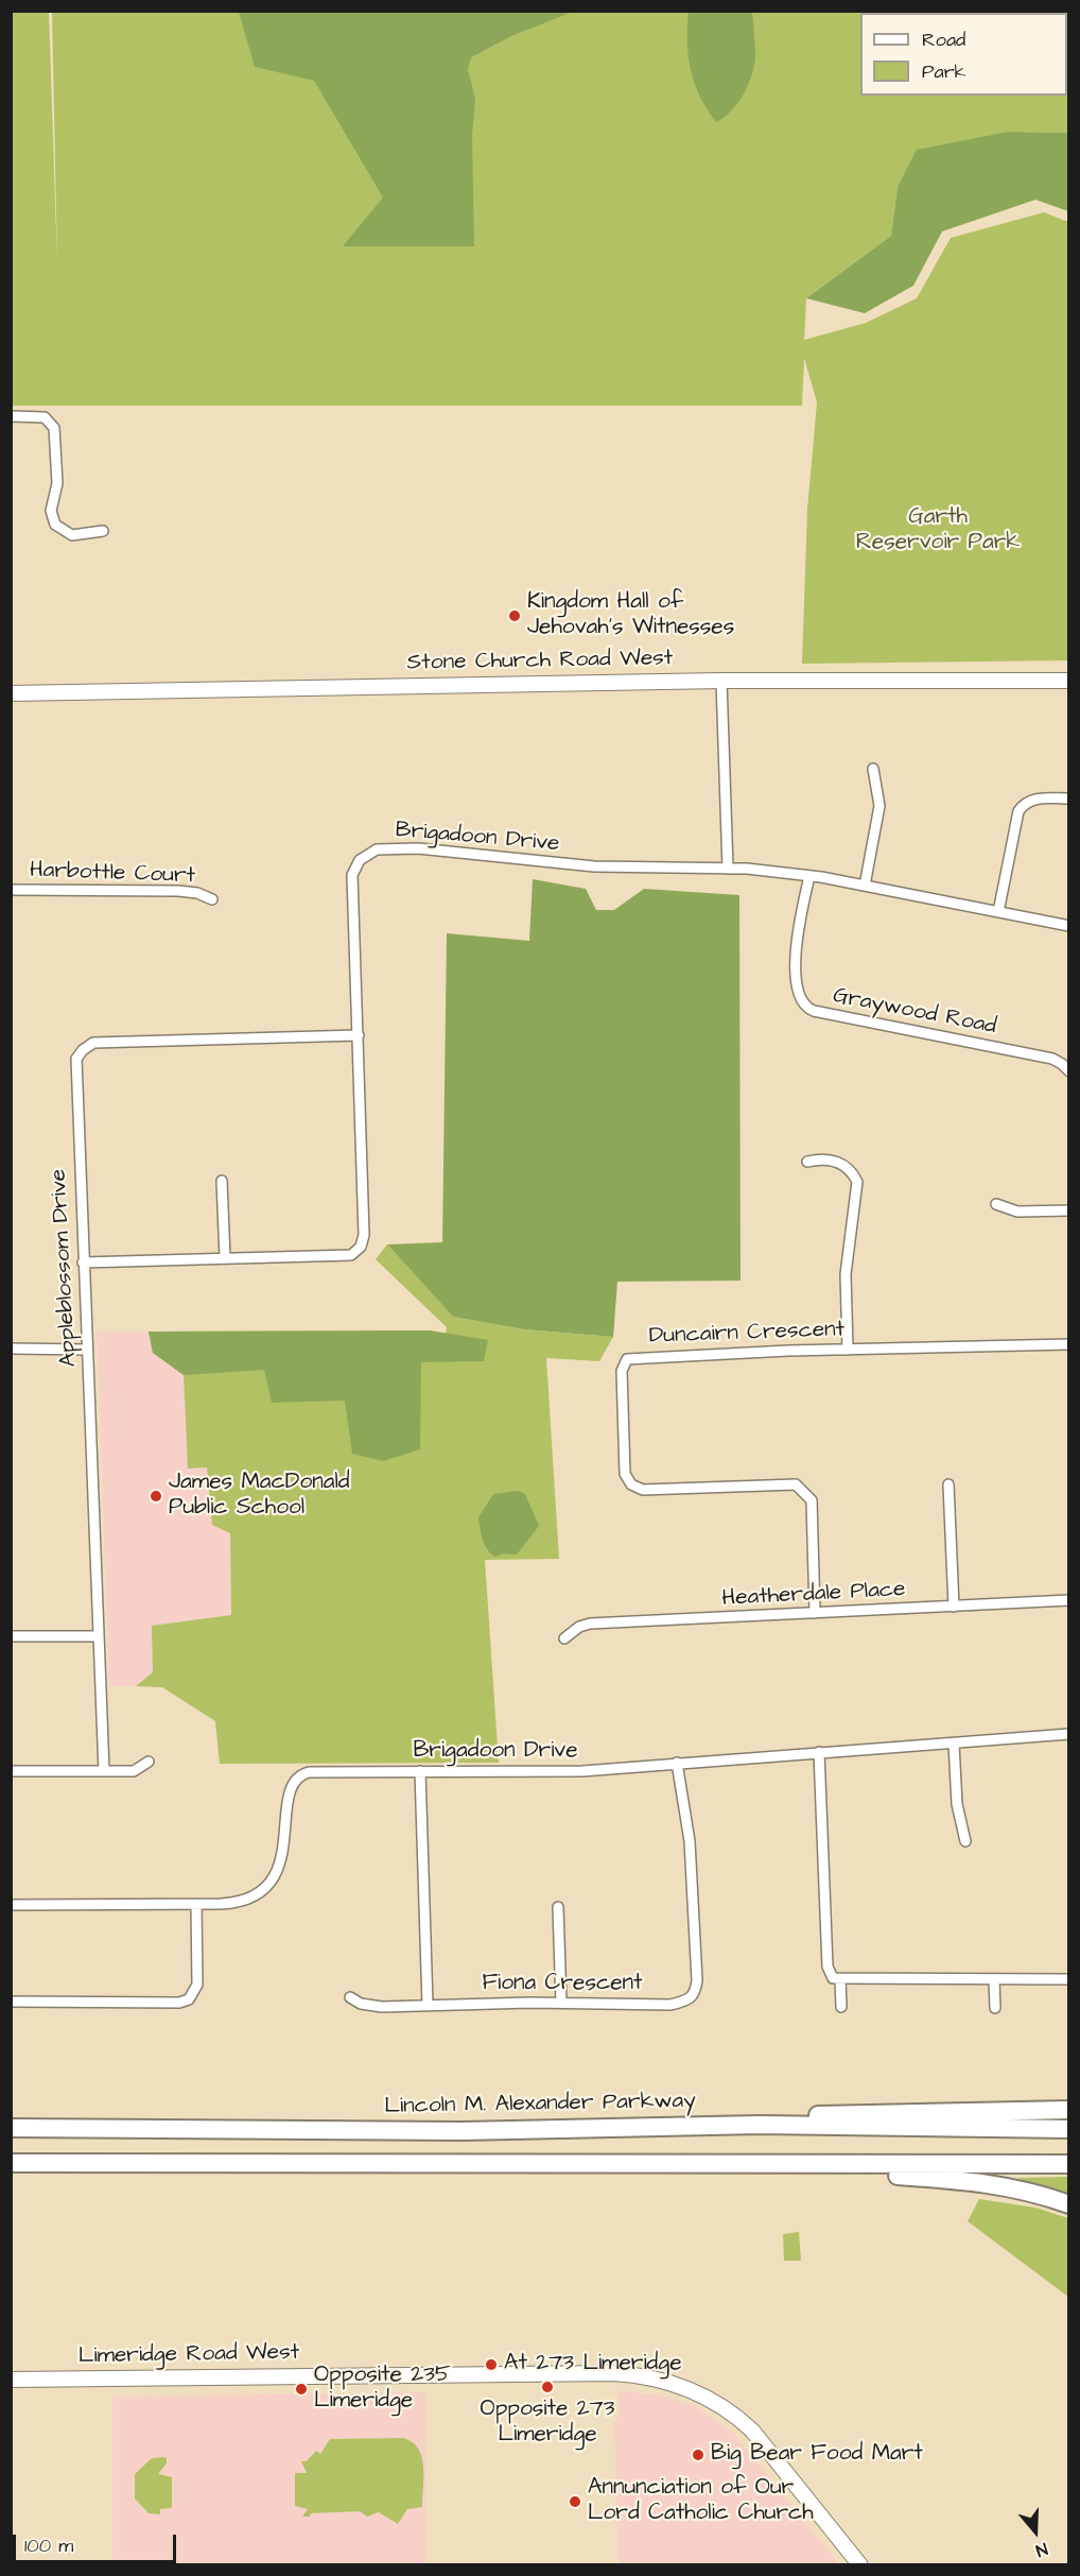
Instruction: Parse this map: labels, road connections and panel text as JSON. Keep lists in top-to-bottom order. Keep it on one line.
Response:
{"streets":{"highway":["Lincoln M. Alexander Parkway"],"main road":["Stone Church Road West","Limeridge Road West"],"street":["Brigadoon Drive","Harbottle Court","Graywood Road","Appleblossom Drive","Duncairn Crescent","Heatherdale Place","Fiona Crescent"]},"crossings":[["Brigadoon Drive","Graywood Road"],["Brigadoon Drive","Appleblossom Drive"],["Brigadoon Drive","Fiona Crescent"],["Duncairn Crescent","Heatherdale Place"]],"parks":["Garth Reservoir Park"],"places":["Kingdom Hall of Jehovah's Witnesses","James MacDonald Public School","At 273 Limeridge","Opposite 273 Limeridge","Opposite 235 Limeridge","Big Bear Food Mart","Annunciation of Our Lord Catholic Church"],"legend":["Road","Park"],"scale_bar":"100 m","north":"bottom"}
